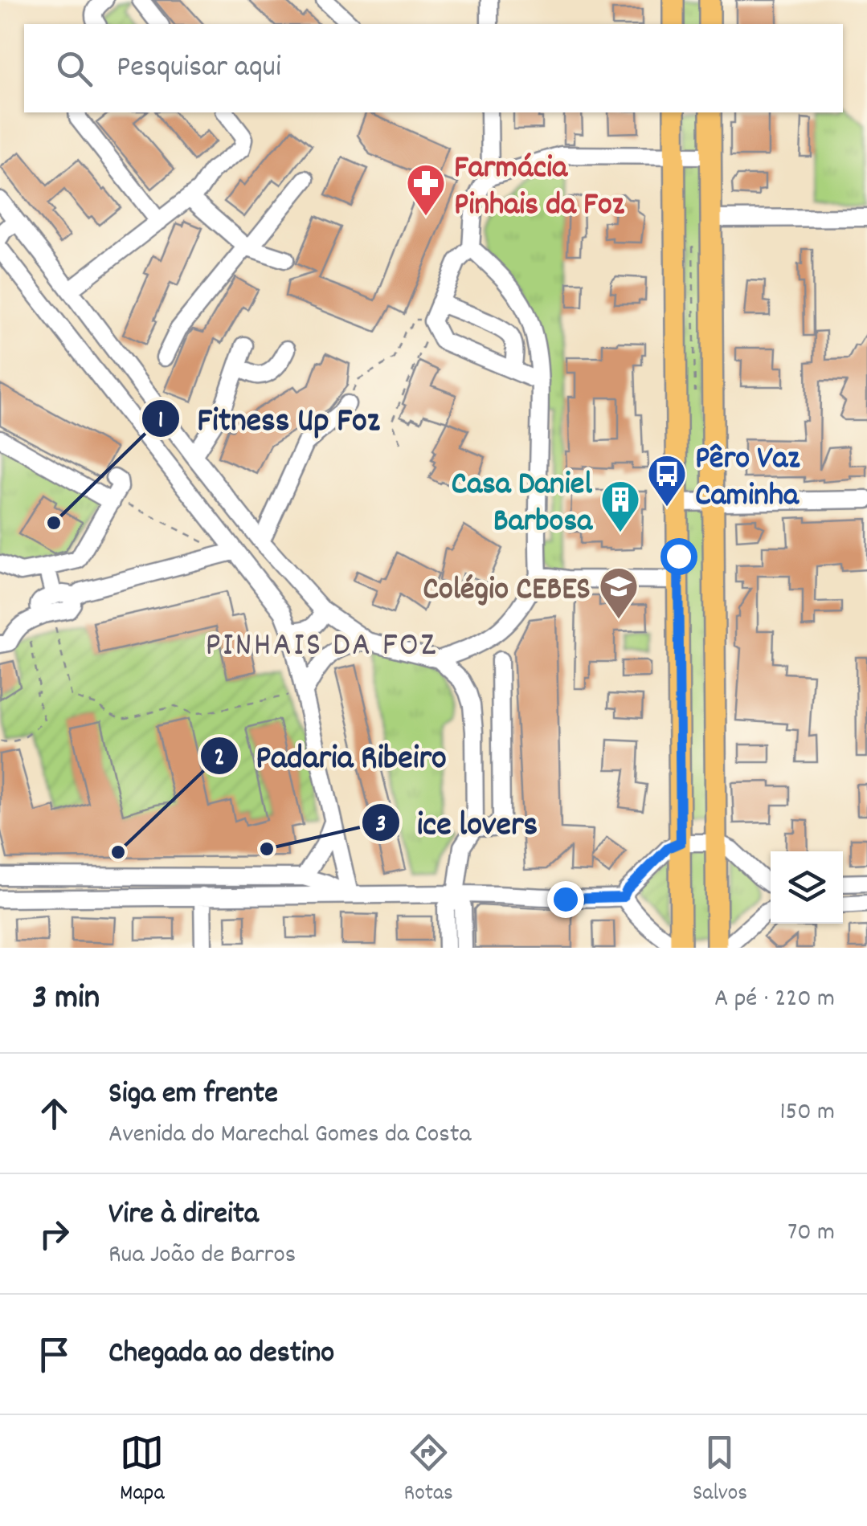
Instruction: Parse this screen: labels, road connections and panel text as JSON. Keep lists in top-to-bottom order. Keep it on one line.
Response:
{"districts":["PINHAIS DA FOZ"],"places":{"pharmacy":["Farmácia Pinhais da Foz"],"bus stop":["Pêro Vaz Caminha"],"other":["Fitness Up Foz","ice lovers","Padaria Ribeiro"],"building":["Casa Daniel Barbosa"],"school or university":["Colégio CEBES"]},"page":{"search":"Pesquisar aqui","heading":["3 min","A pé · 220 m"],"list":[["Siga em frente","Avenida do Marechal Gomes da Costa","150 m"],["Vire à direita","Rua João de Barros","70 m"],"Chegada ao destino"],"nav":["Mapa","Rotas","Salvos"]}}
